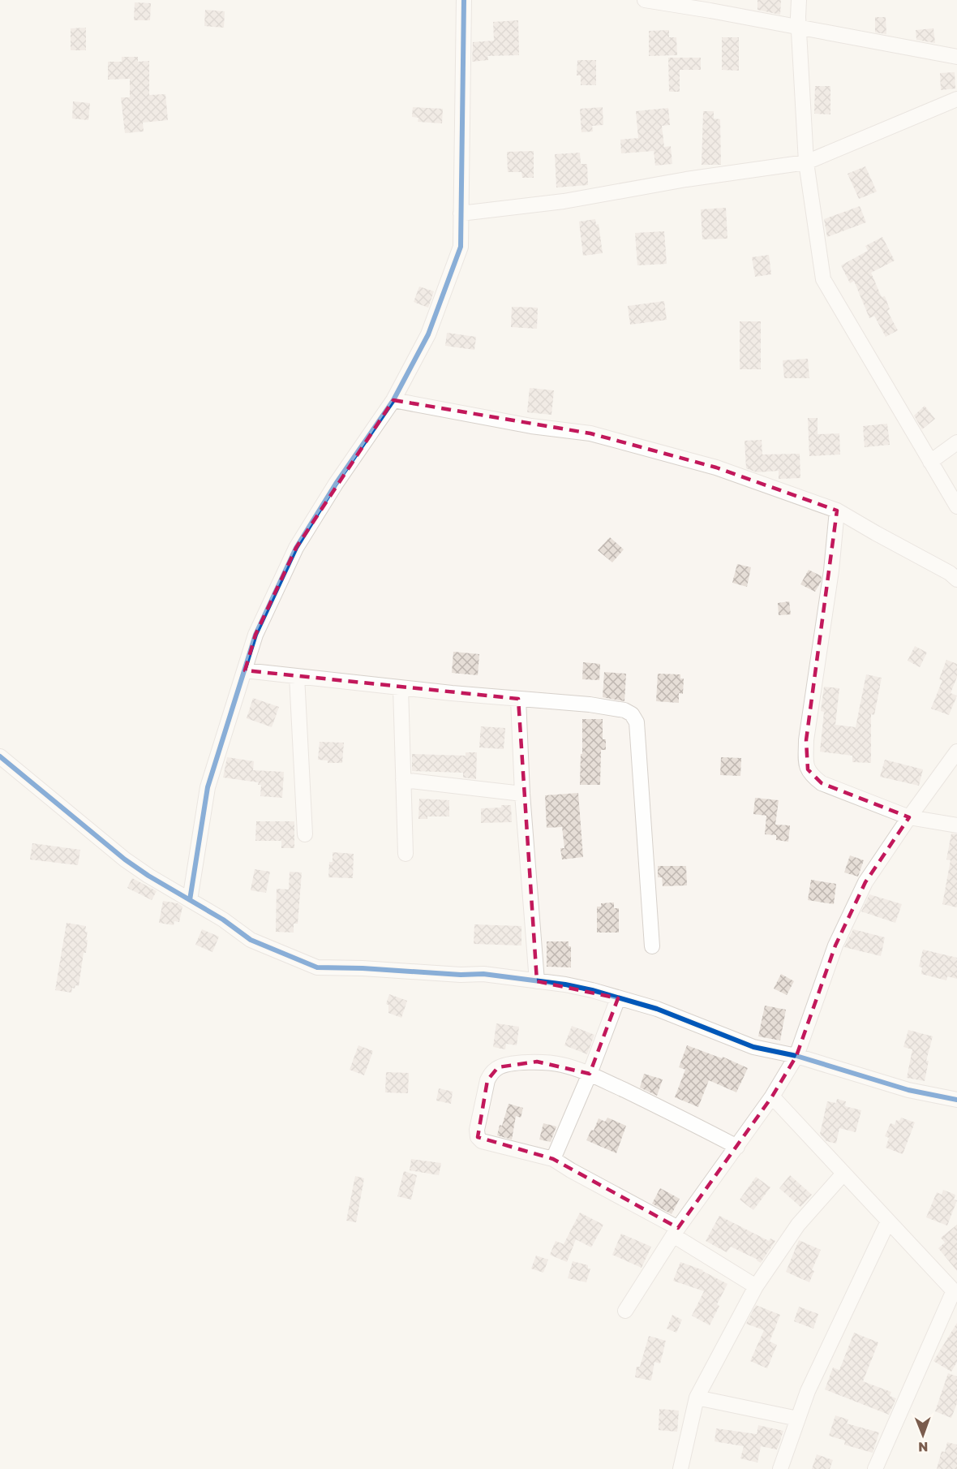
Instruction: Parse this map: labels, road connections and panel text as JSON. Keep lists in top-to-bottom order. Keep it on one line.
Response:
{"north":"bottom"}
